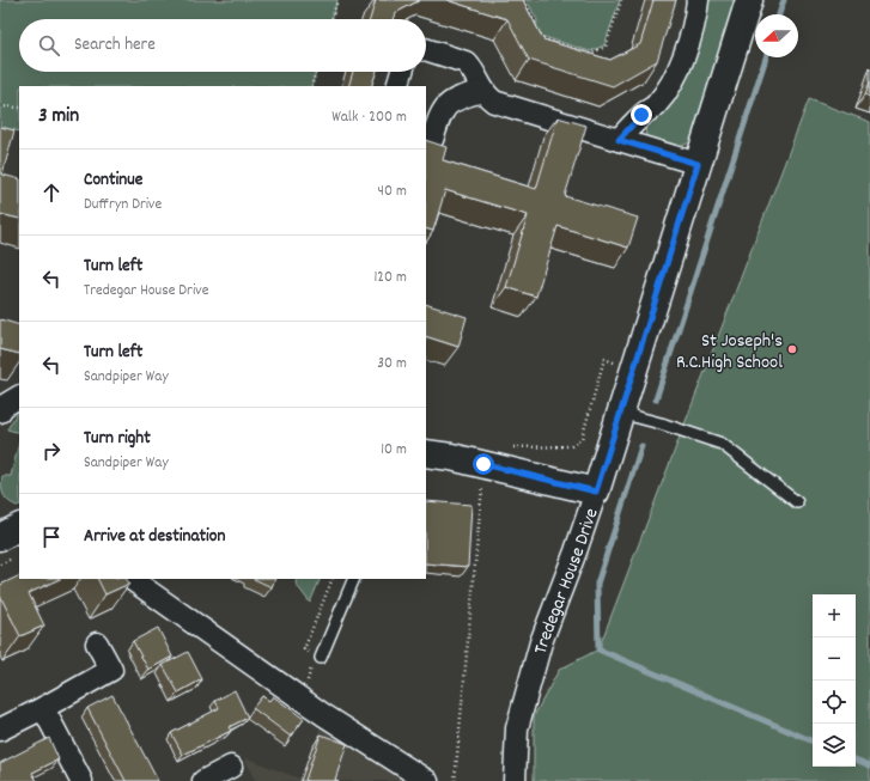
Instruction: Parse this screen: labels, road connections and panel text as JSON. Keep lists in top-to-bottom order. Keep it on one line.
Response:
{"streets":{"street":["Tredegar House Drive"]},"places":["St Joseph's R.C.High School"],"north":"left","page":{"search":"Search here","heading":["3 min","Walk · 200 m"],"list":[["Continue","Duffryn Drive","40 m"],["Turn left","Tredegar House Drive","120 m"],["Turn left","Sandpiper Way","30 m"],["Turn right","Sandpiper Way","10 m"],"Arrive at destination"],"map_buttons":["+","−"]}}
